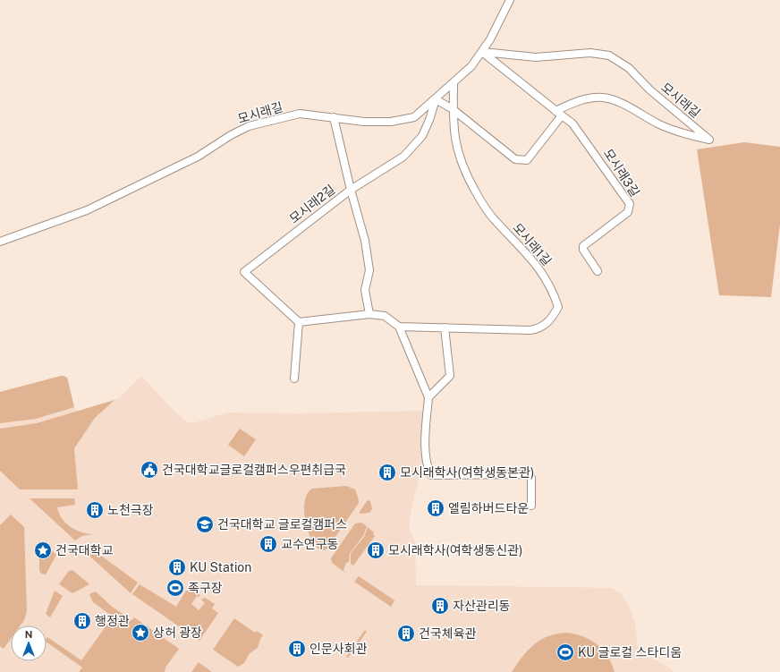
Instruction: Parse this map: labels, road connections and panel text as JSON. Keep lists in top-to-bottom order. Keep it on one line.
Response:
{"streets":{"street":["모시래길","모시래3길","모시래2길","모시래1길"]},"crossings":[["모시래길","모시래3길"],["모시래길","모시래2길"],["모시래길","모시래1길"]],"places":{"public building":["건국대학교글로컬캠퍼스우편취급국"],"building":["모시래학사(여학생동본관)","엘림하버드타운","노천극장","교수연구동","모시래학사(여학생동신관)","KU Station","자산관리동","행정관","건국체육관","인문사회관"],"school or university":["건국대학교 글로컬캠퍼스"],"place":["건국대학교","상허 광장"],"sports":["족구장","KU 글로컬 스타디움"]},"north":"top"}
